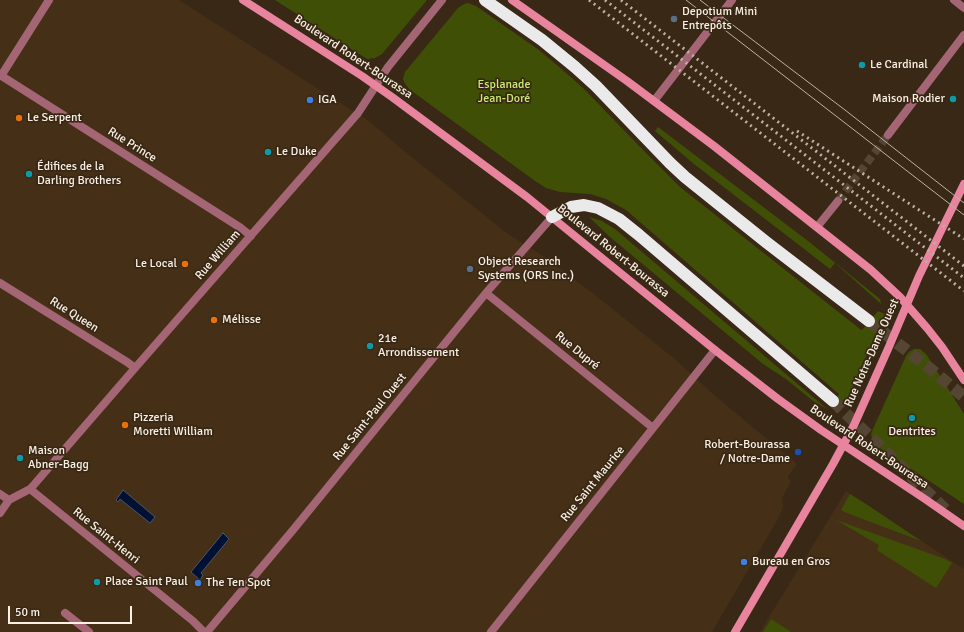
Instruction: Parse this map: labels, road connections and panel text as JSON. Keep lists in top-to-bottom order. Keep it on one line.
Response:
{"streets":{"main road":["Boulevard Robert-Bourassa","Rue Notre-Dame Ouest"],"street":["Rue Prince","Rue William","Rue Queen","Rue Dupré","Rue Saint-Paul Ouest","Rue Saint Maurice","Rue Saint-Henri"]},"crossings":[["Boulevard Robert-Bourassa","Rue William"],["Boulevard Robert-Bourassa","Rue Notre-Dame Ouest"],["Boulevard Robert-Bourassa","Rue Saint-Paul Ouest"],["Boulevard Robert-Bourassa","Rue Saint Maurice"],["Rue Prince","Rue William"],["Rue William","Rue Queen"],["Rue William","Rue Saint-Henri"],["Rue Dupré","Rue Saint-Paul Ouest"],["Rue Dupré","Rue Saint Maurice"]],"parks":["Esplanade Jean-Doré"],"places":["Depotium Mini Entrepôts","Le Cardinal","Maison Rodier","IGA","Le Serpent","Le Duke","Édifices de la Darling Brothers","Le Local","Object Research Systems (ORS Inc.)","Mélisse","21e Arrondissement","Dentrites","Pizzeria Moretti William","Robert-Bourassa / Notre-Dame","Maison Abner-Bagg","Bureau en Gros","Place Saint Paul","The Ten Spot"],"scale_bar":"50 m"}
